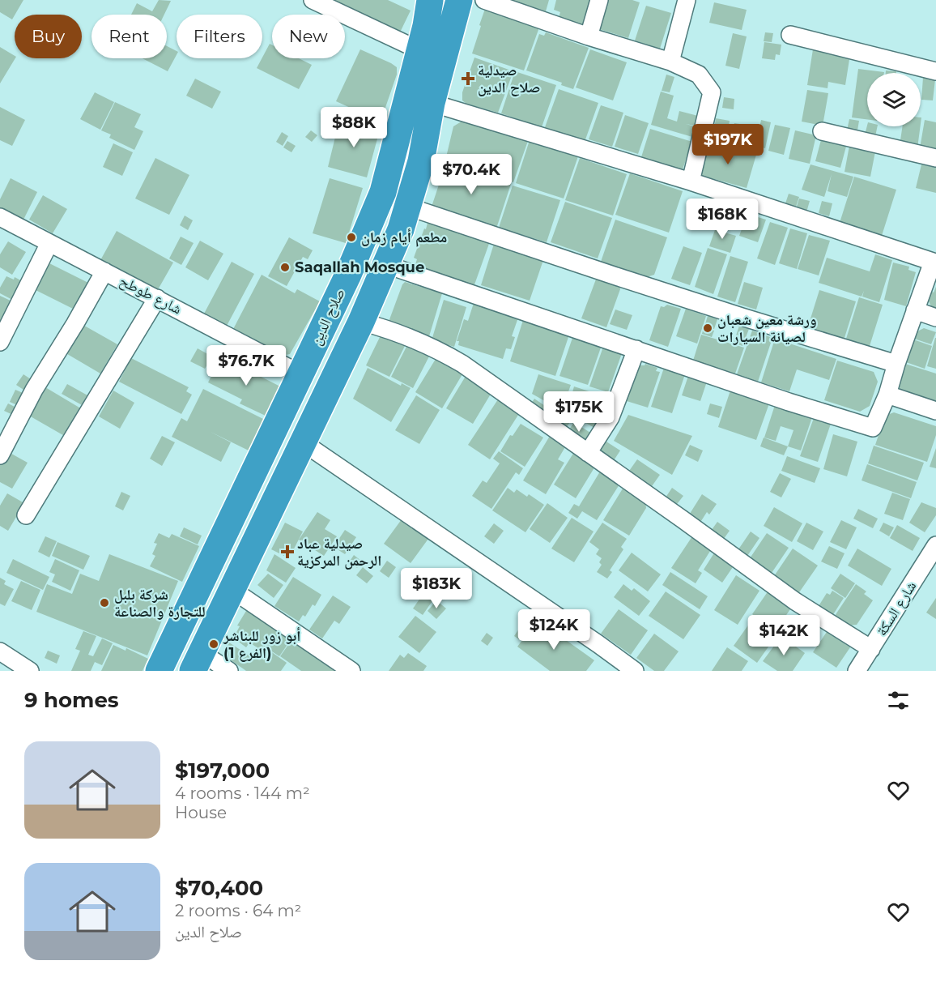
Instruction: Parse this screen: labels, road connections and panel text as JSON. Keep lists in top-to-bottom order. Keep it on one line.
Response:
{"streets":{"highway":["صلاح الدين"],"street":["شارع طوطح","شارع السكة"]},"crossings":[["شارع طوطح","صلاح الدين"]],"places":{"health":["صيدلية صلاح الدين","صيدلية عباد الرحمن المركزية"],"other":["مطعم أيام زمان","Saqallah Mosque","ورشة معين شعبان لصيانة السيارات","شركة بلبل للتجارة والصناعة","أبو زور للبناشر (الفرع 1)"]},"page":{"chip":["Buy","Rent","Filters","New"],"price":["$88K","$197K","$70.4K","$168K","$76.7K","$175K","$183K","$124K","$142K"],"heading":"9 homes","list":[{"name":"$197,000","note":"4 rooms · 144 m² · House"},{"name":"$70,400","note":"2 rooms · 64 m² · صلاح الدين"}]}}
